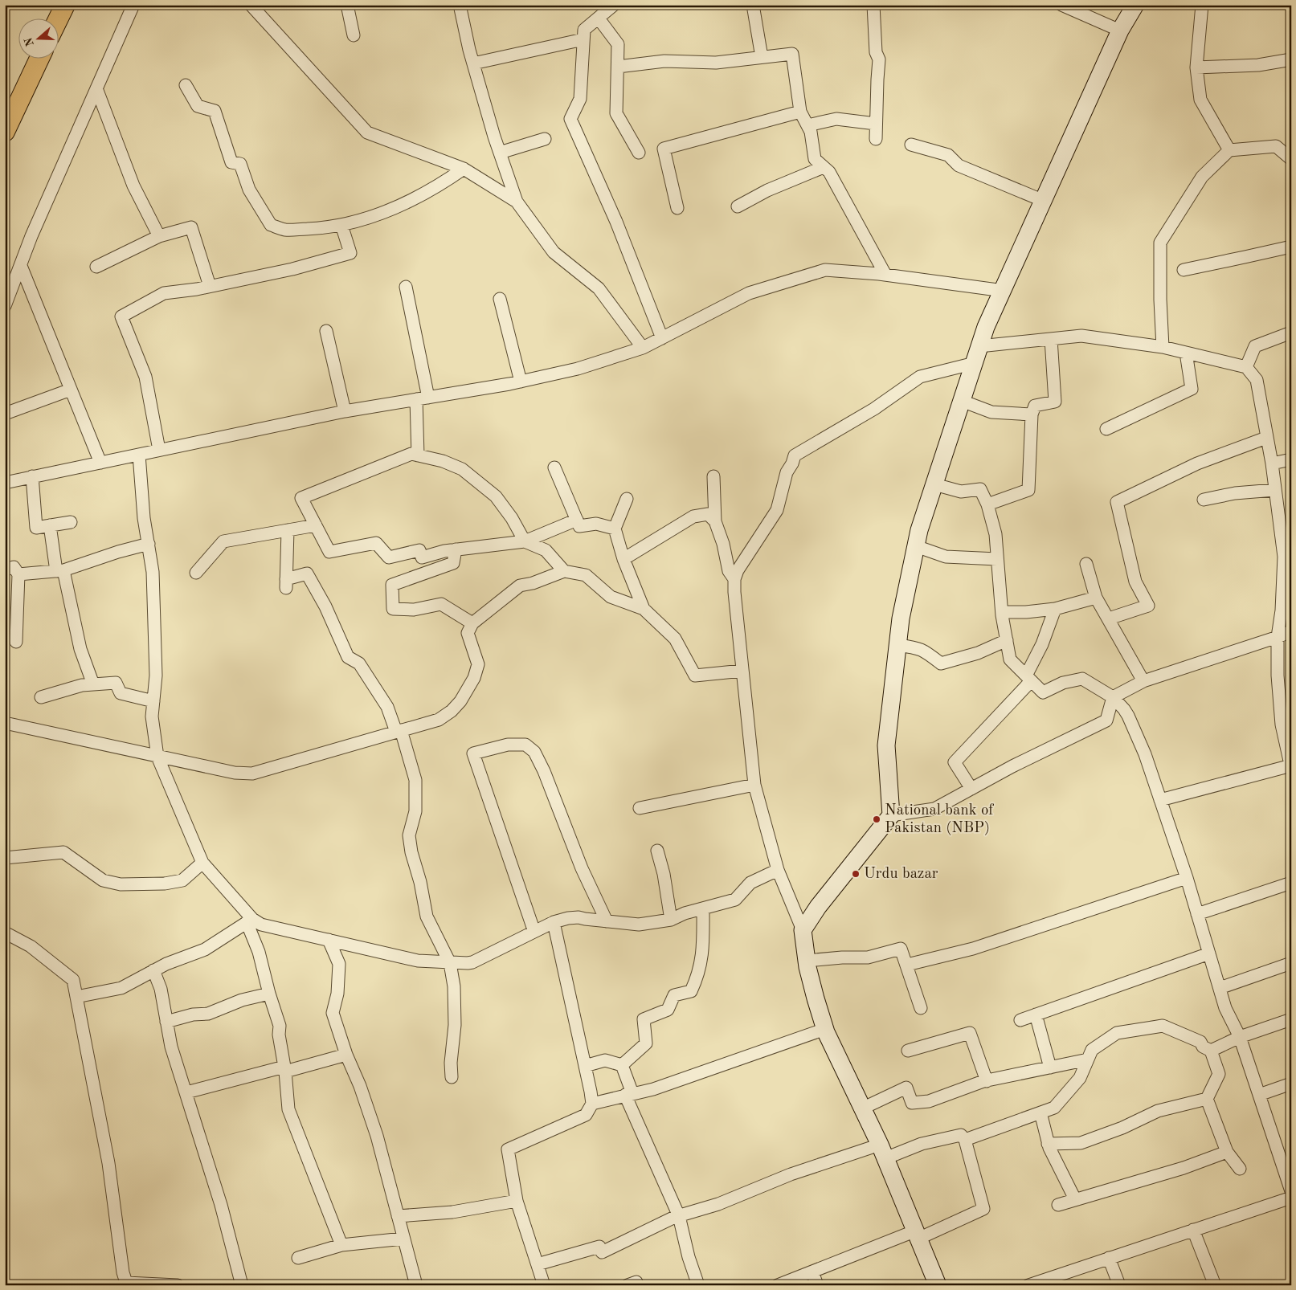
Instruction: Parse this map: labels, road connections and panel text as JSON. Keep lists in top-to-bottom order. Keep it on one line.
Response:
{"places":["National bank of Pakistan (NBP)","Urdu bazar"],"north":"left"}
